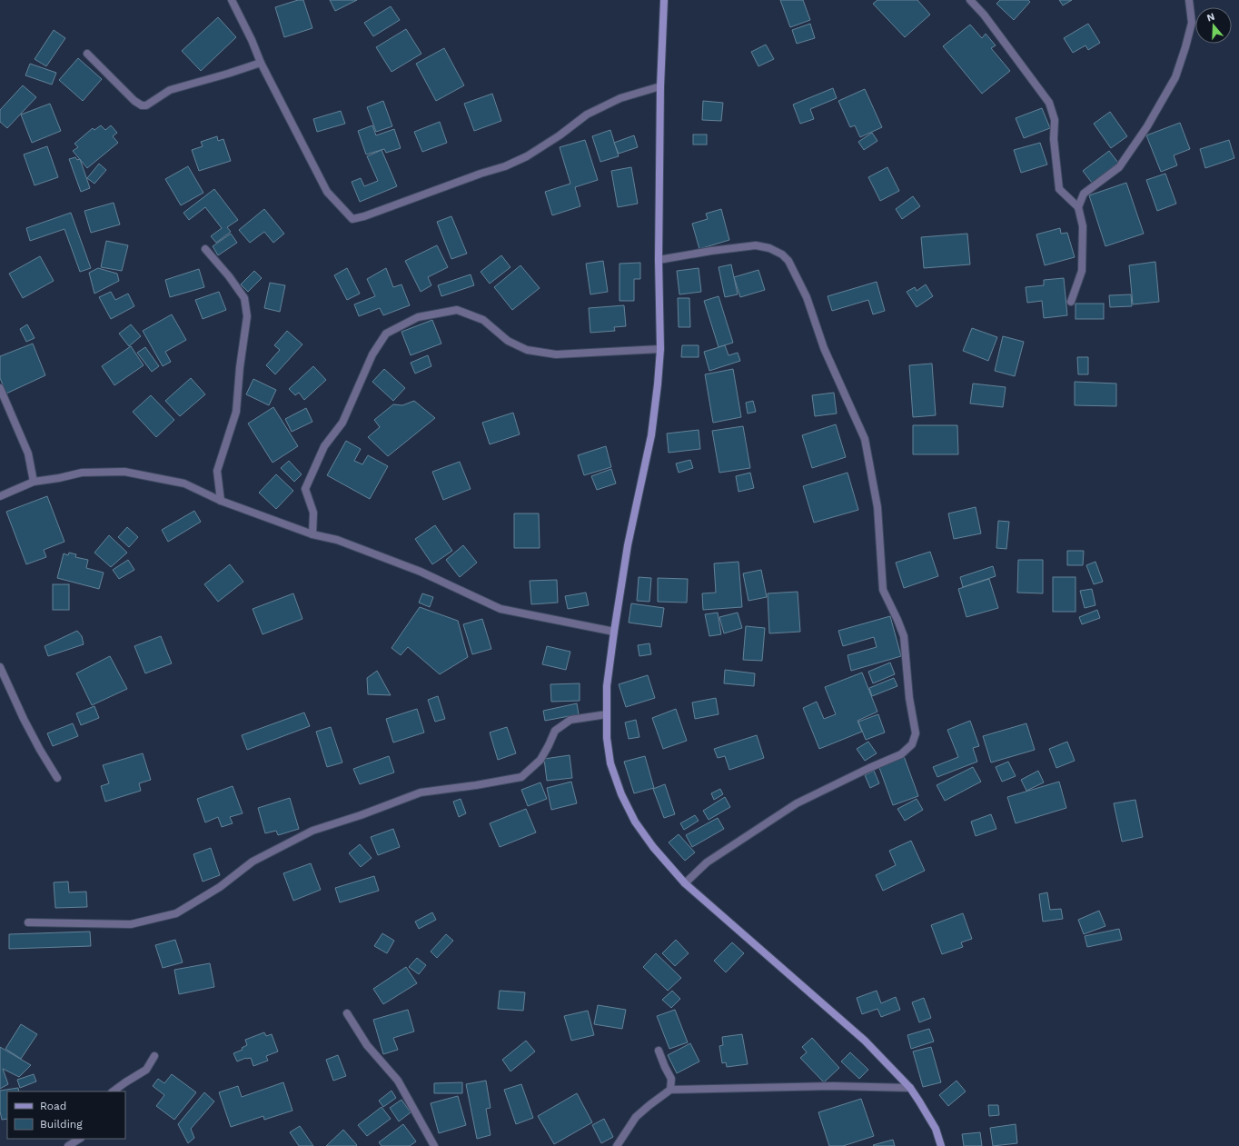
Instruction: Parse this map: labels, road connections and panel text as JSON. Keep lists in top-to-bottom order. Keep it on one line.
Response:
{"legend":["Road","Building"],"north":"top"}
